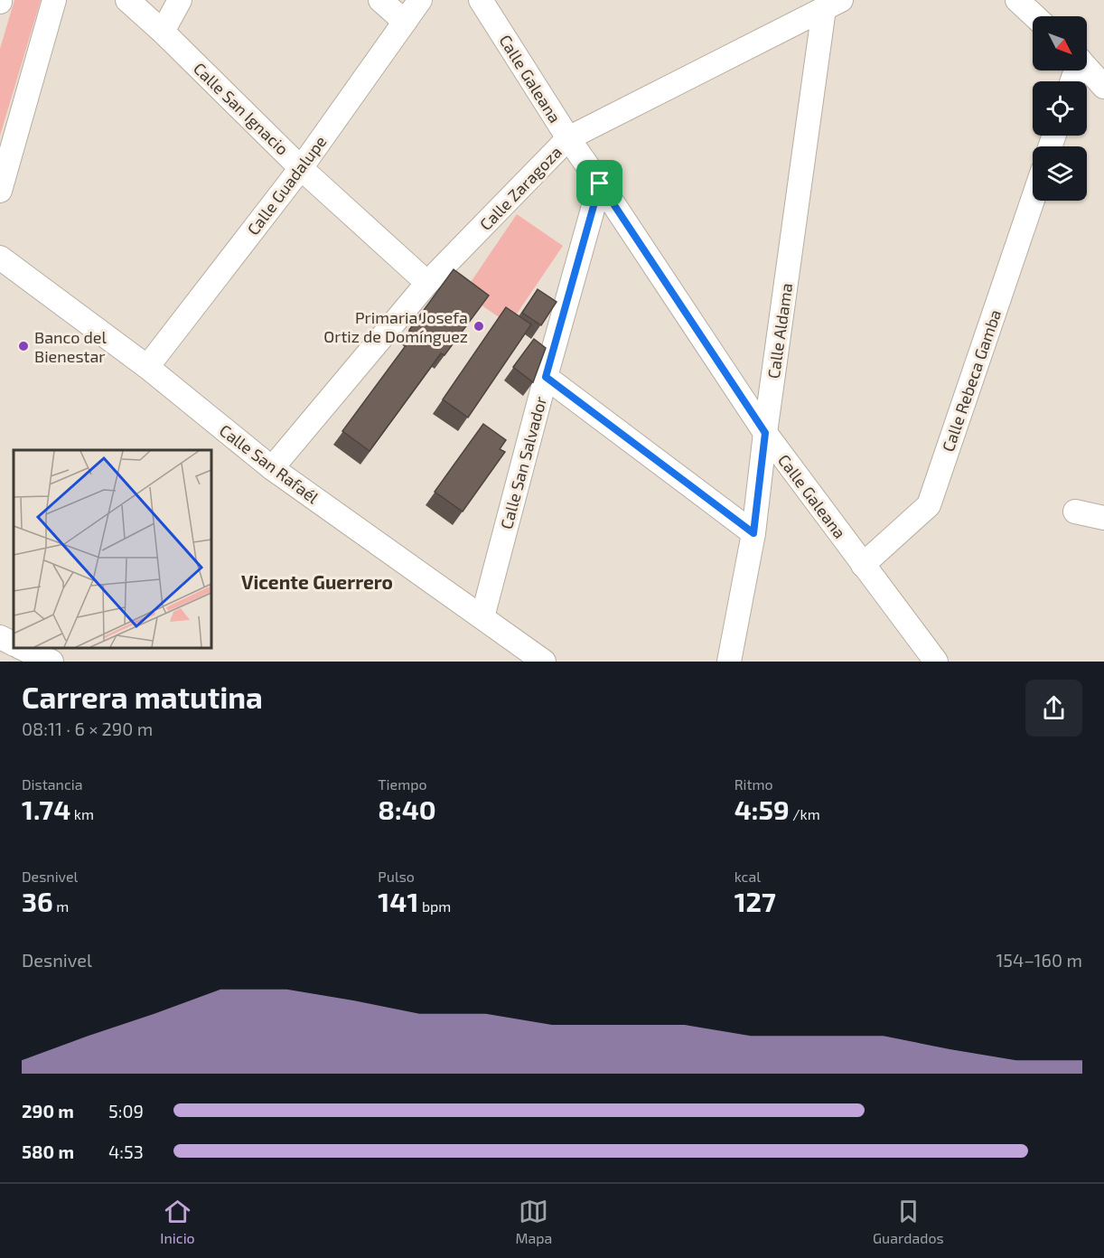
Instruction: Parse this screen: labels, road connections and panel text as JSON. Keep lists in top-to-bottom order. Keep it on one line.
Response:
{"streets":{"street":["Calle Galeana","Calle San Ignacio","Calle Guadalupe","Calle Zaragoza","Calle Aldama","Calle Rebeca Gamba","Calle San Salvador","Calle San Rafaél"]},"crossings":[["Calle Galeana","Calle Zaragoza"],["Calle Galeana","Calle Aldama"],["Calle Galeana","Calle Rebeca Gamba"],["Calle Galeana","Calle San Salvador"],["Calle San Ignacio","Calle Guadalupe"],["Calle San Ignacio","Calle Zaragoza"],["Calle Guadalupe","Calle San Rafaél"],["Calle Zaragoza","Calle Aldama"],["Calle Zaragoza","Calle San Rafaél"],["Calle San Salvador","Calle San Rafaél"]],"districts":["Vicente Guerrero"],"places":["Primaria Josefa Ortiz de Domínguez","Banco del Bienestar"],"north":"bottom right","page":{"heading":["Carrera matutina","08:11 · 6 × 290 m"],"stats":[["Distancia","1.74 km"],["Tiempo","8:40"],["Ritmo","4:59 /km"],["Desnivel","36 m"],["Pulso","141 bpm"],["kcal","127"]],"chart":["Desnivel","154–160 m"],"list":[{"name":"290 m","note":"5:09"},{"name":"580 m","note":"4:53"}],"tabs":["Inicio","Mapa","Guardados"]}}
